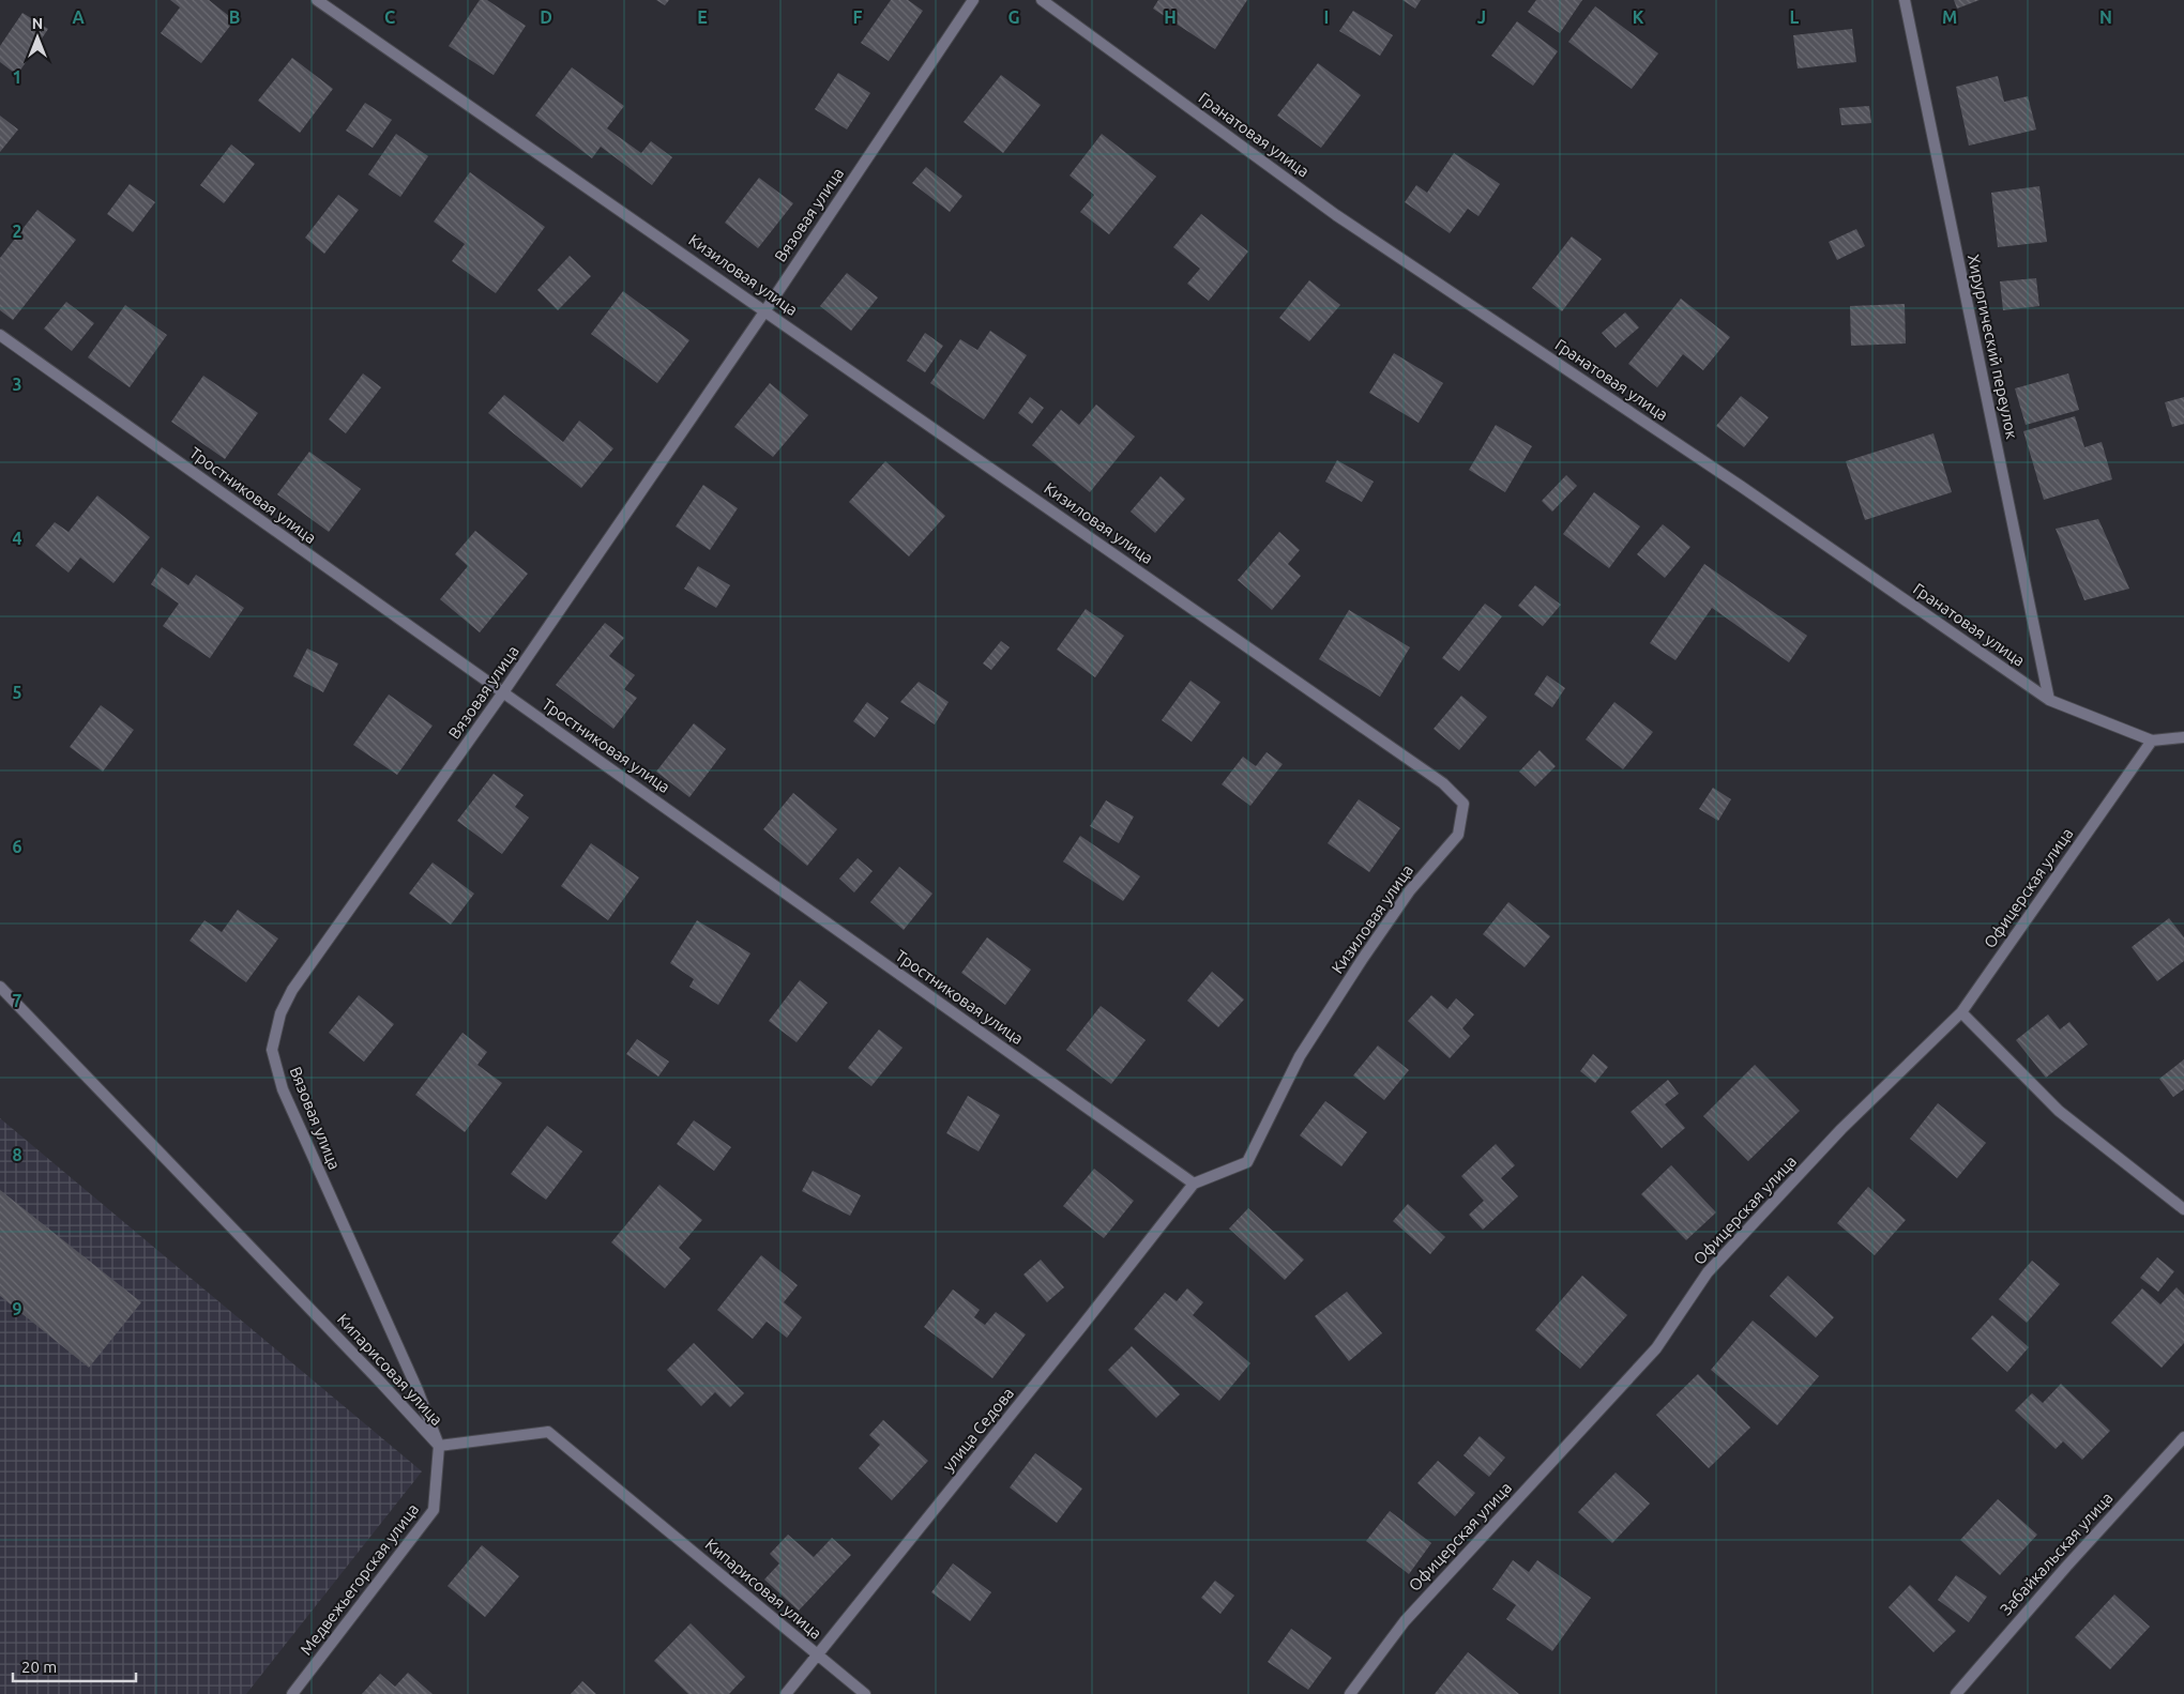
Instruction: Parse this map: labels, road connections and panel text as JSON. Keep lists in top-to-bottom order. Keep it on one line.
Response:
{"streets":{"street":["Гранатовая улица","Вязовая улица","Кизиловая улица","Хирургический переулок","Тростниковая улица","Офицерская улица","Кипарисовая улица","улица Седова","Забайкальская улица","Медвежьегорская улица"]},"crossings":[["Гранатовая улица","Хирургический переулок"],["Гранатовая улица","Офицерская улица"],["Вязовая улица","Кизиловая улица"],["Вязовая улица","Тростниковая улица"],["Вязовая улица","Кипарисовая улица"],["Вязовая улица","Медвежьегорская улица"],["Кизиловая улица","Тростниковая улица"],["Кизиловая улица","улица Седова"],["Тростниковая улица","улица Седова"],["Кипарисовая улица","улица Седова"],["Кипарисовая улица","Медвежьегорская улица"]],"scale_bar":"20 m","north":"top","grid":{"columns":["A","B","C","D","E","F","G","H","I","J","K","L","M","N"],"rows":["1","2","3","4","5","6","7","8","9"]}}
